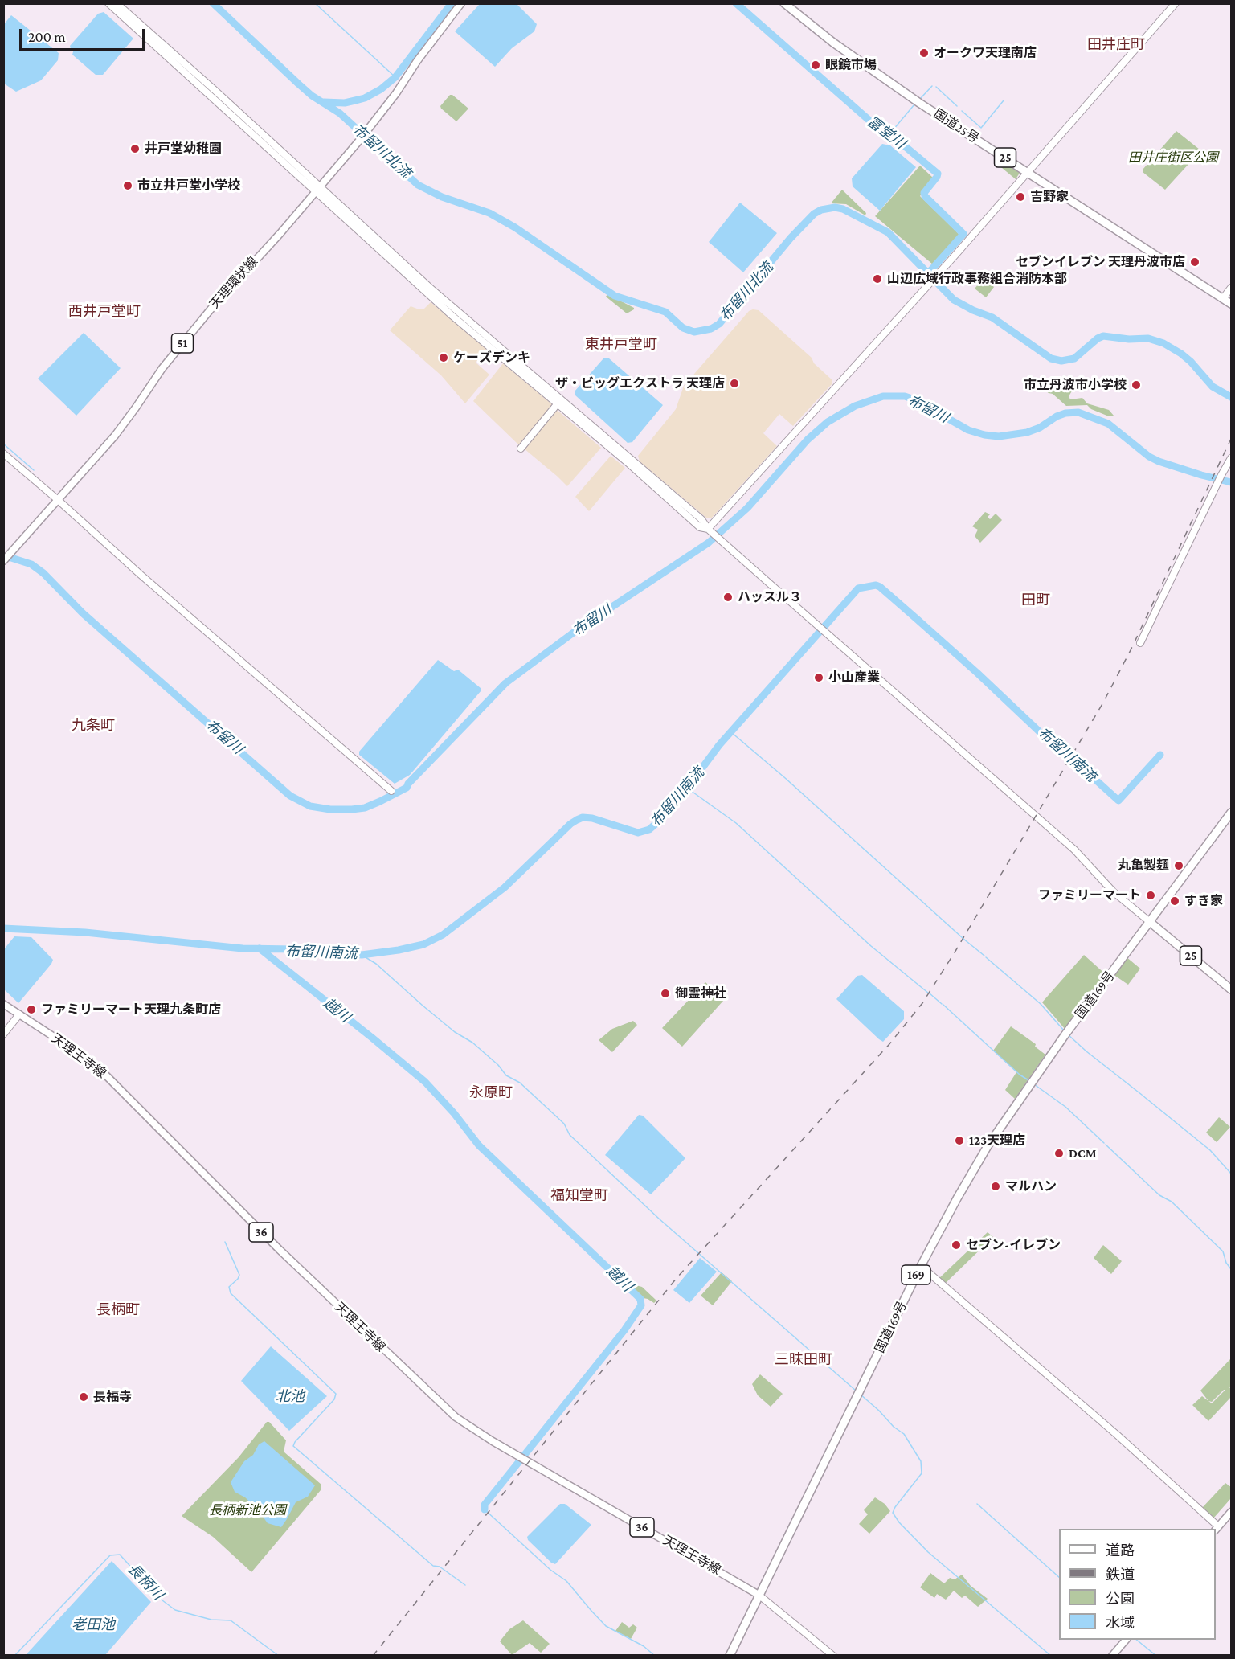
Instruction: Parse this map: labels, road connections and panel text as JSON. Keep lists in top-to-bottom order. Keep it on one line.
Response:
{"streets":{"highway":["国道25号","25","国道169号","169"],"main road":["天理環状線","51","天理王寺線","36"]},"crossings":[["25","国道169号"],["国道169号","天理王寺線"]],"districts":["田井庄町","西井戸堂町","東井戸堂町","田町","九条町","永原町","福知堂町","長柄町","三昧田町"],"water":["富堂川","布留川北流","布留川","布留川南流","越川","北池","長柄川","老田池"],"parks":["田井庄街区公園","長柄新池公園"],"places":["オークワ天理南店","眼鏡市場","井戸堂幼稚園","市立井戸堂小学校","吉野家","セブンイレブン 天理丹波市店","山辺広域行政事務組合消防本部","ケーズデンキ","ザ・ビッグエクストラ 天理店","市立丹波市小学校","ハッスル３","小山産業","丸亀製麺","ファミリーマート","すき家","御霊神社","ファミリーマート天理九条町店","123天理店","DCM","マルハン","セブン-イレブン","長福寺"],"legend":["道路","鉄道","公園","水域"],"scale_bar":"200 m"}
